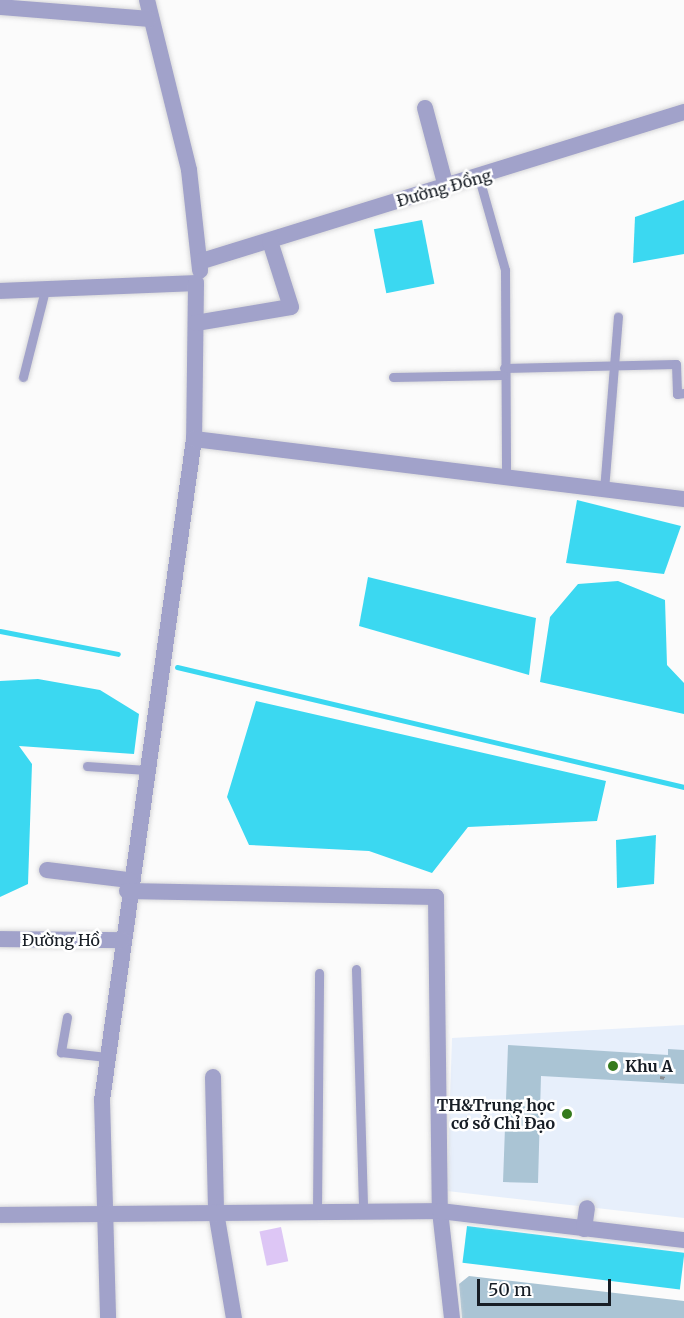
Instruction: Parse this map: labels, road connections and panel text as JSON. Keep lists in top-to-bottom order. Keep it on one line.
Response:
{"streets":{"street":["Đường Đồng","Đường Hồ"]},"places":["Khu A","TH&Trung học cơ sở Chỉ Đạo"],"scale_bar":"50 m"}
